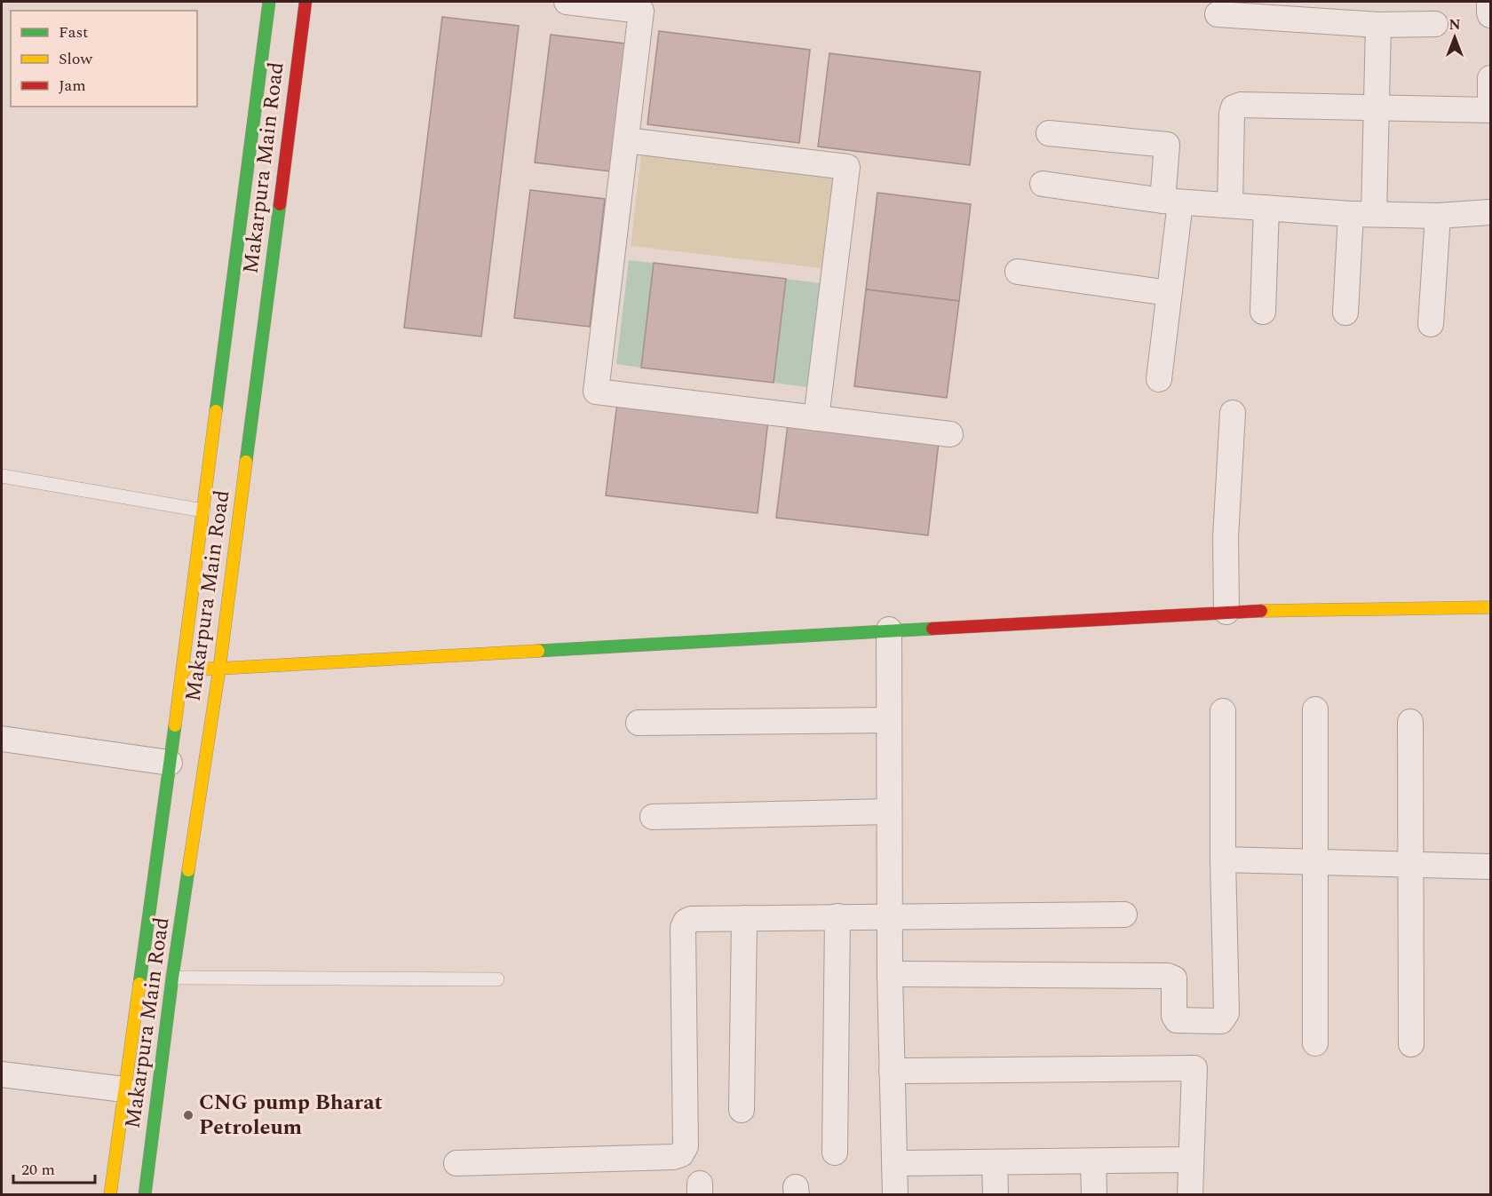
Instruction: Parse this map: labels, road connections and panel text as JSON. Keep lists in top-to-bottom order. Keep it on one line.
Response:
{"streets":{"main road":["Makarpura Main Road"]},"places":["CNG pump Bharat Petroleum"],"legend":["Fast","Slow","Jam"],"scale_bar":"20 m","north":"top"}
